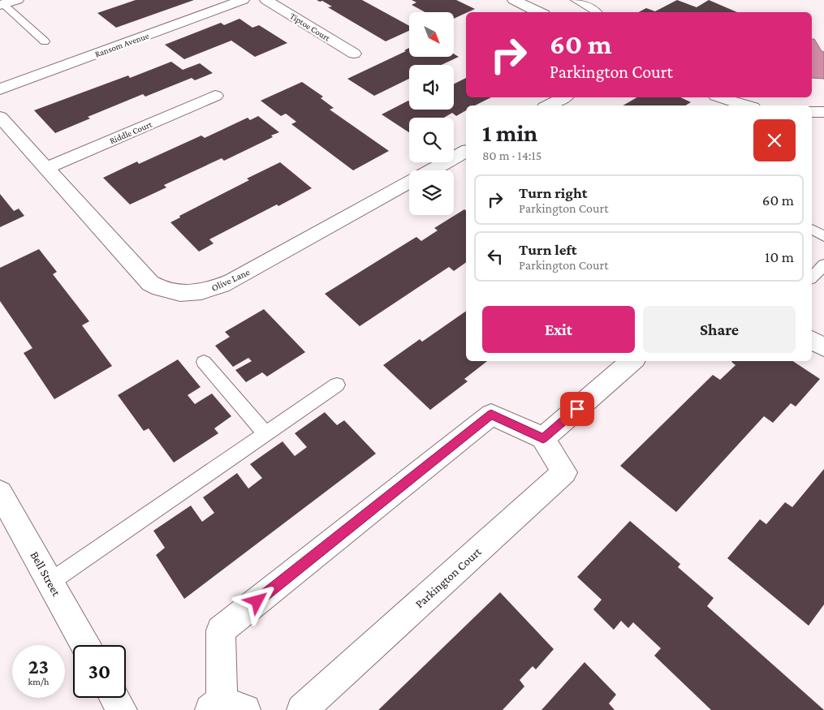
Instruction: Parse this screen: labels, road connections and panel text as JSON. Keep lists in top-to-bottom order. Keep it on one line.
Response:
{"streets":{"street":["Tiptoe Court","Ransom Avenue","Riddle Court","Olive Lane","Bell Street","Parkington Court"]},"crossings":[["Riddle Court","Olive Lane"]],"north":"bottom right","page":{"turn":["60 m","Parkington Court"],"heading":["1 min","80 m · 14:15"],"list":[{"name":"Turn right","note":"Parkington Court","value":"60 m"},{"name":"Turn left","note":"Parkington Court","value":"10 m"}],"buttons":["Exit","Share"],"speed":"23 km/h","limit":"30"}}
